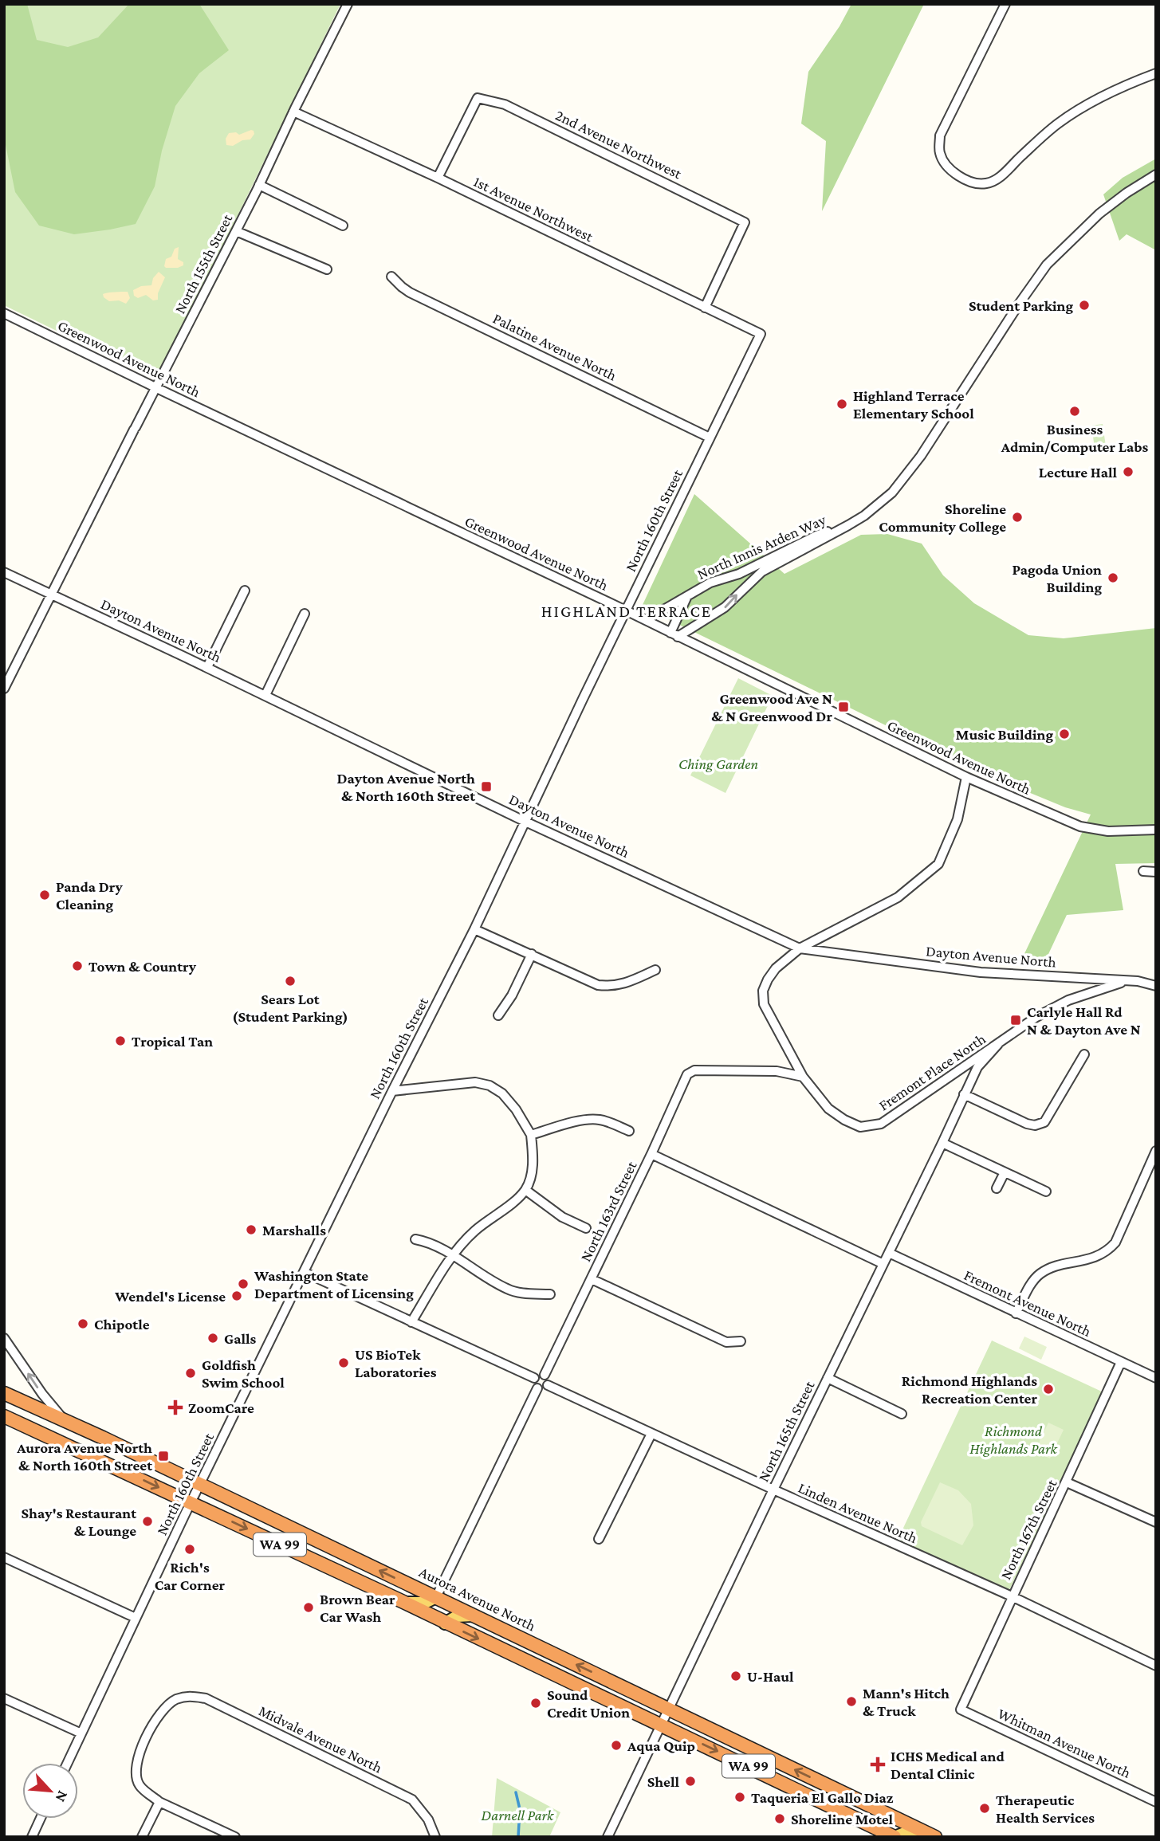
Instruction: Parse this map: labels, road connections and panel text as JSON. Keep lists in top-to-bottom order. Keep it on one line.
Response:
{"streets":{"highway":["WA 99","Aurora Avenue North"],"street":["2nd Avenue Northwest","1st Avenue Northwest","North 155th Street","Palatine Avenue North","Greenwood Avenue North","North 160th Street","North Innis Arden Way","Dayton Avenue North","Fremont Place North","North 163rd Street","Fremont Avenue North","North 165th Street","Linden Avenue North","North 167th Street","Midvale Avenue North","Whitman Avenue North"]},"crossings":[["2nd Avenue Northwest","1st Avenue Northwest"],["1st Avenue Northwest","North 155th Street"],["1st Avenue Northwest","North 160th Street"],["North 155th Street","Greenwood Avenue North"],["North 155th Street","Dayton Avenue North"],["Palatine Avenue North","North 160th Street"],["Greenwood Avenue North","North 160th Street"],["Greenwood Avenue North","North Innis Arden Way"],["Greenwood Avenue North","Fremont Place North"],["North 160th Street","Dayton Avenue North"],["North 160th Street","WA 99"],["North 160th Street","Aurora Avenue North"],["Dayton Avenue North","Fremont Place North"],["Fremont Place North","North 163rd Street"],["Fremont Place North","North 165th Street"],["North 163rd Street","Linden Avenue North"],["Fremont Avenue North","North 165th Street"],["Fremont Avenue North","North 167th Street"],["North 165th Street","Linden Avenue North"],["North 165th Street","WA 99"],["North 165th Street","Aurora Avenue North"],["Linden Avenue North","North 167th Street"],["North 167th Street","Whitman Avenue North"]],"districts":["HIGHLAND TERRACE"],"parks":["Ching Garden","Richmond Highlands Park","Darnell Park"],"places":{"other":["Student Parking","Highland Terrace Elementary School","Business Admin/Computer Labs","Lecture Hall","Shoreline Community College","Pagoda Union Building","Music Building","Panda Dry Cleaning","Town & Country","Sears Lot (Student Parking)","Tropical Tan","Marshalls","Washington State Department of Licensing","Wendel's License","Chipotle","Galls","US BioTek Laboratories","Goldfish Swim School","Richmond Highlands Recreation Center","Shay's Restaurant & Lounge","Rich's Car Corner","Brown Bear Car Wash","U-Haul","Mann's Hitch & Truck","Sound Credit Union","Aqua Quip","Shell","Taqueria El Gallo Diaz","Therapeutic Health Services","Shoreline Motel"],"transit":["Greenwood Ave N & N Greenwood Dr","Dayton Avenue North & North 160th Street","Carlyle Hall Rd N & Dayton Ave N","Aurora Avenue North & North 160th Street"],"health":["ZoomCare","ICHS Medical and Dental Clinic"]},"north":"bottom right"}
